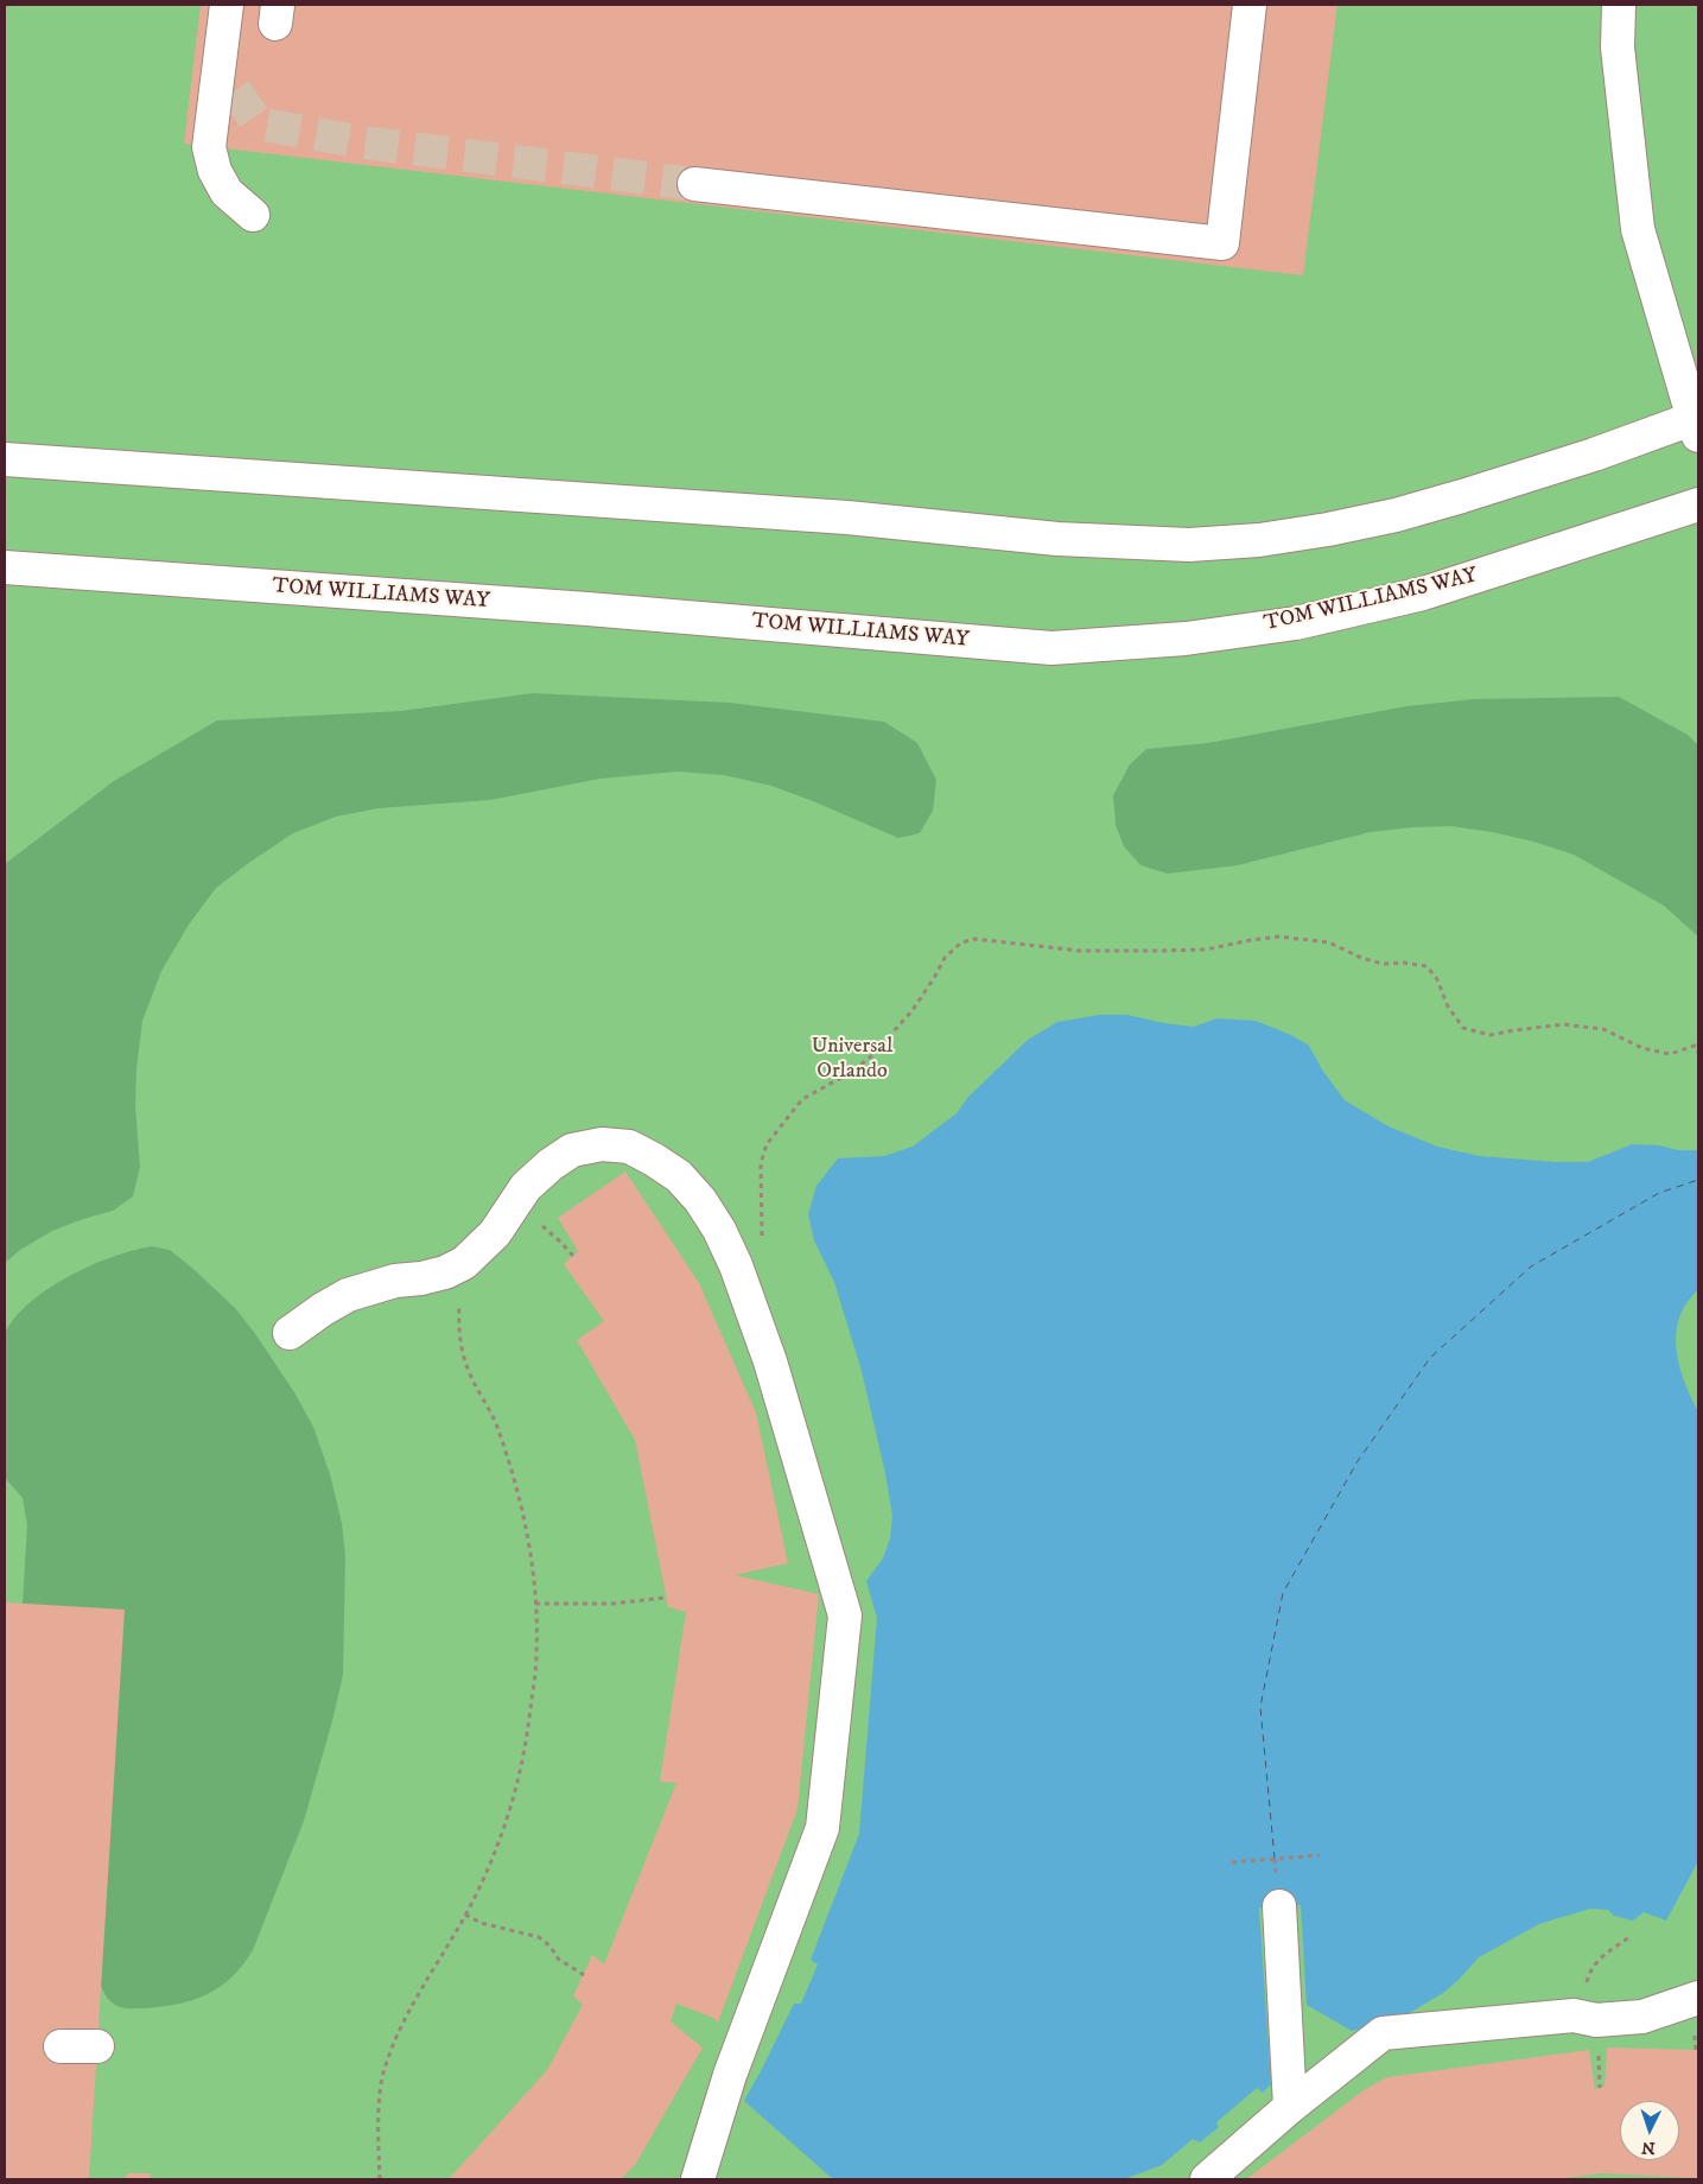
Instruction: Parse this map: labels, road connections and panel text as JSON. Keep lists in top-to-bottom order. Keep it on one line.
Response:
{"streets":{"street":["TOM WILLIAMS WAY"]},"parks":["Universal Orlando"],"north":"bottom"}
